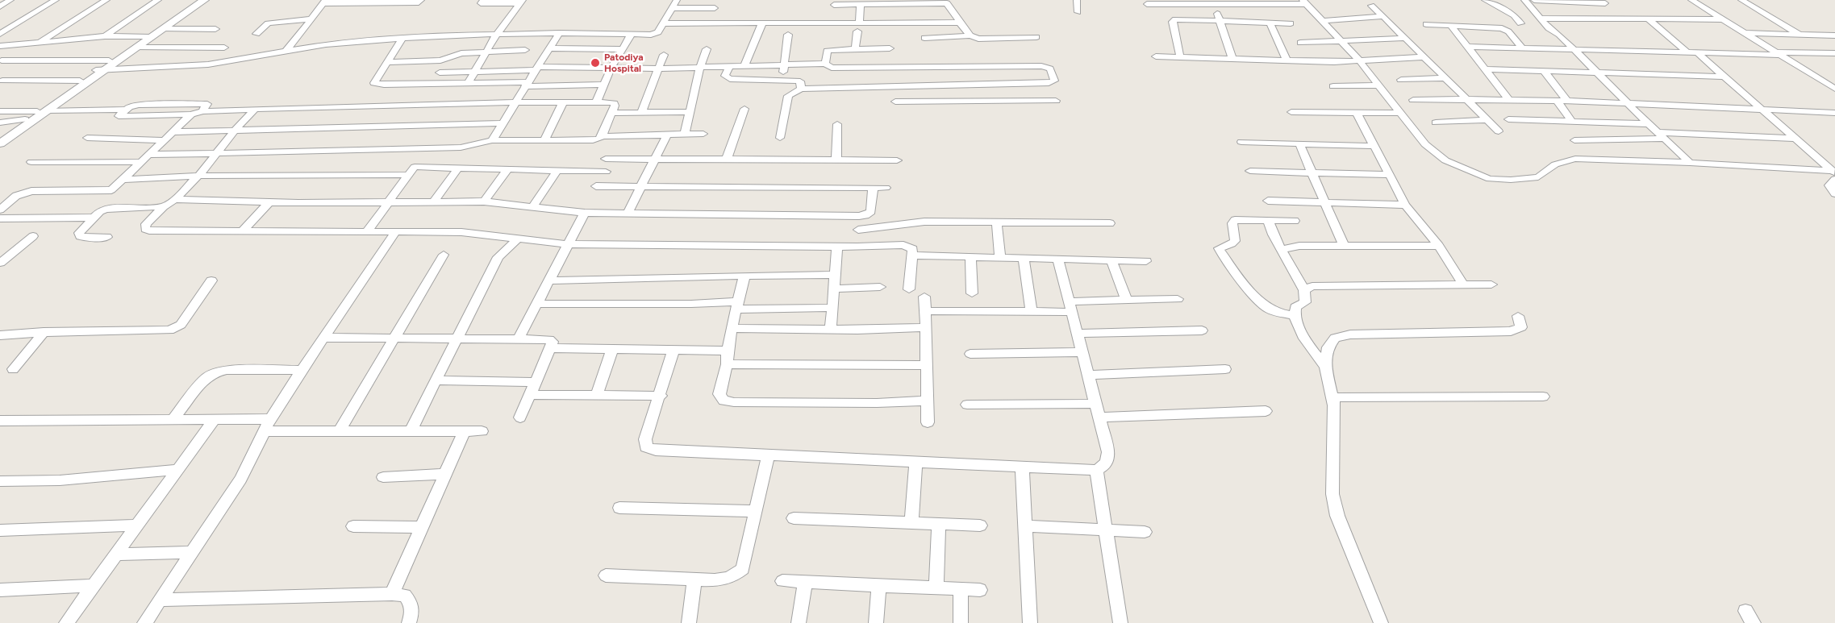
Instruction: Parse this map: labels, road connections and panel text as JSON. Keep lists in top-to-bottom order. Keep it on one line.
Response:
{"places":["Patodiya Hospital"]}
